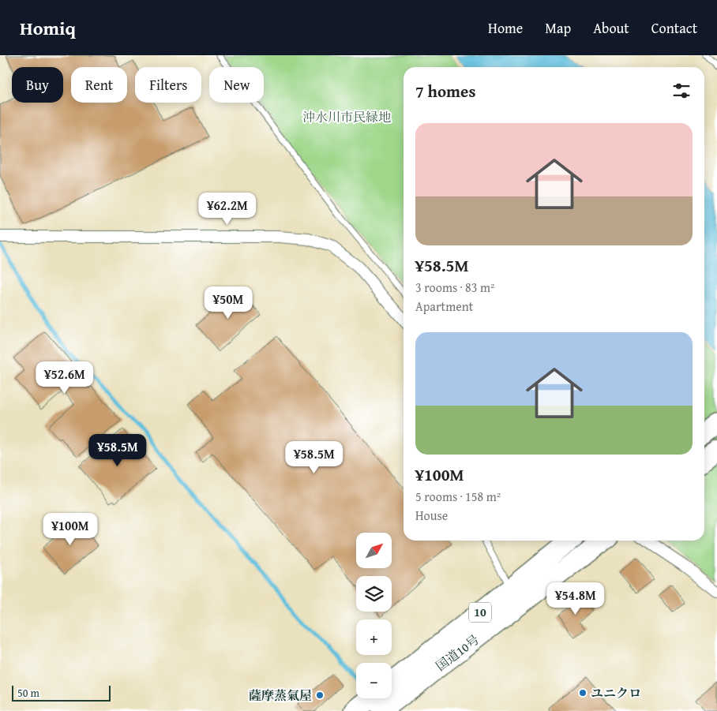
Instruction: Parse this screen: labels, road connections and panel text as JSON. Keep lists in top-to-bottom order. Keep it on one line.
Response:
{"streets":{"highway":["10","国道10号"]},"parks":["沖水川市民緑地"],"places":["ユニクロ","薩摩蒸氣屋"],"scale_bar":"50 m","north":"top right","page":{"header":"Homiq","nav":["Home","Map","About","Contact"],"chip":["Buy","Rent","Filters","New"],"heading":"7 homes","list":[{"name":"¥58.5M","note":"3 rooms · 83 m² · Apartment"},{"name":"¥100M","note":"5 rooms · 158 m² · House"}],"price":["¥62.2M","¥50M","¥52.6M","¥58.5M","¥58.5M","¥100M","¥54.8M"],"map_buttons":["+","−"],"scale":"50 m"}}
